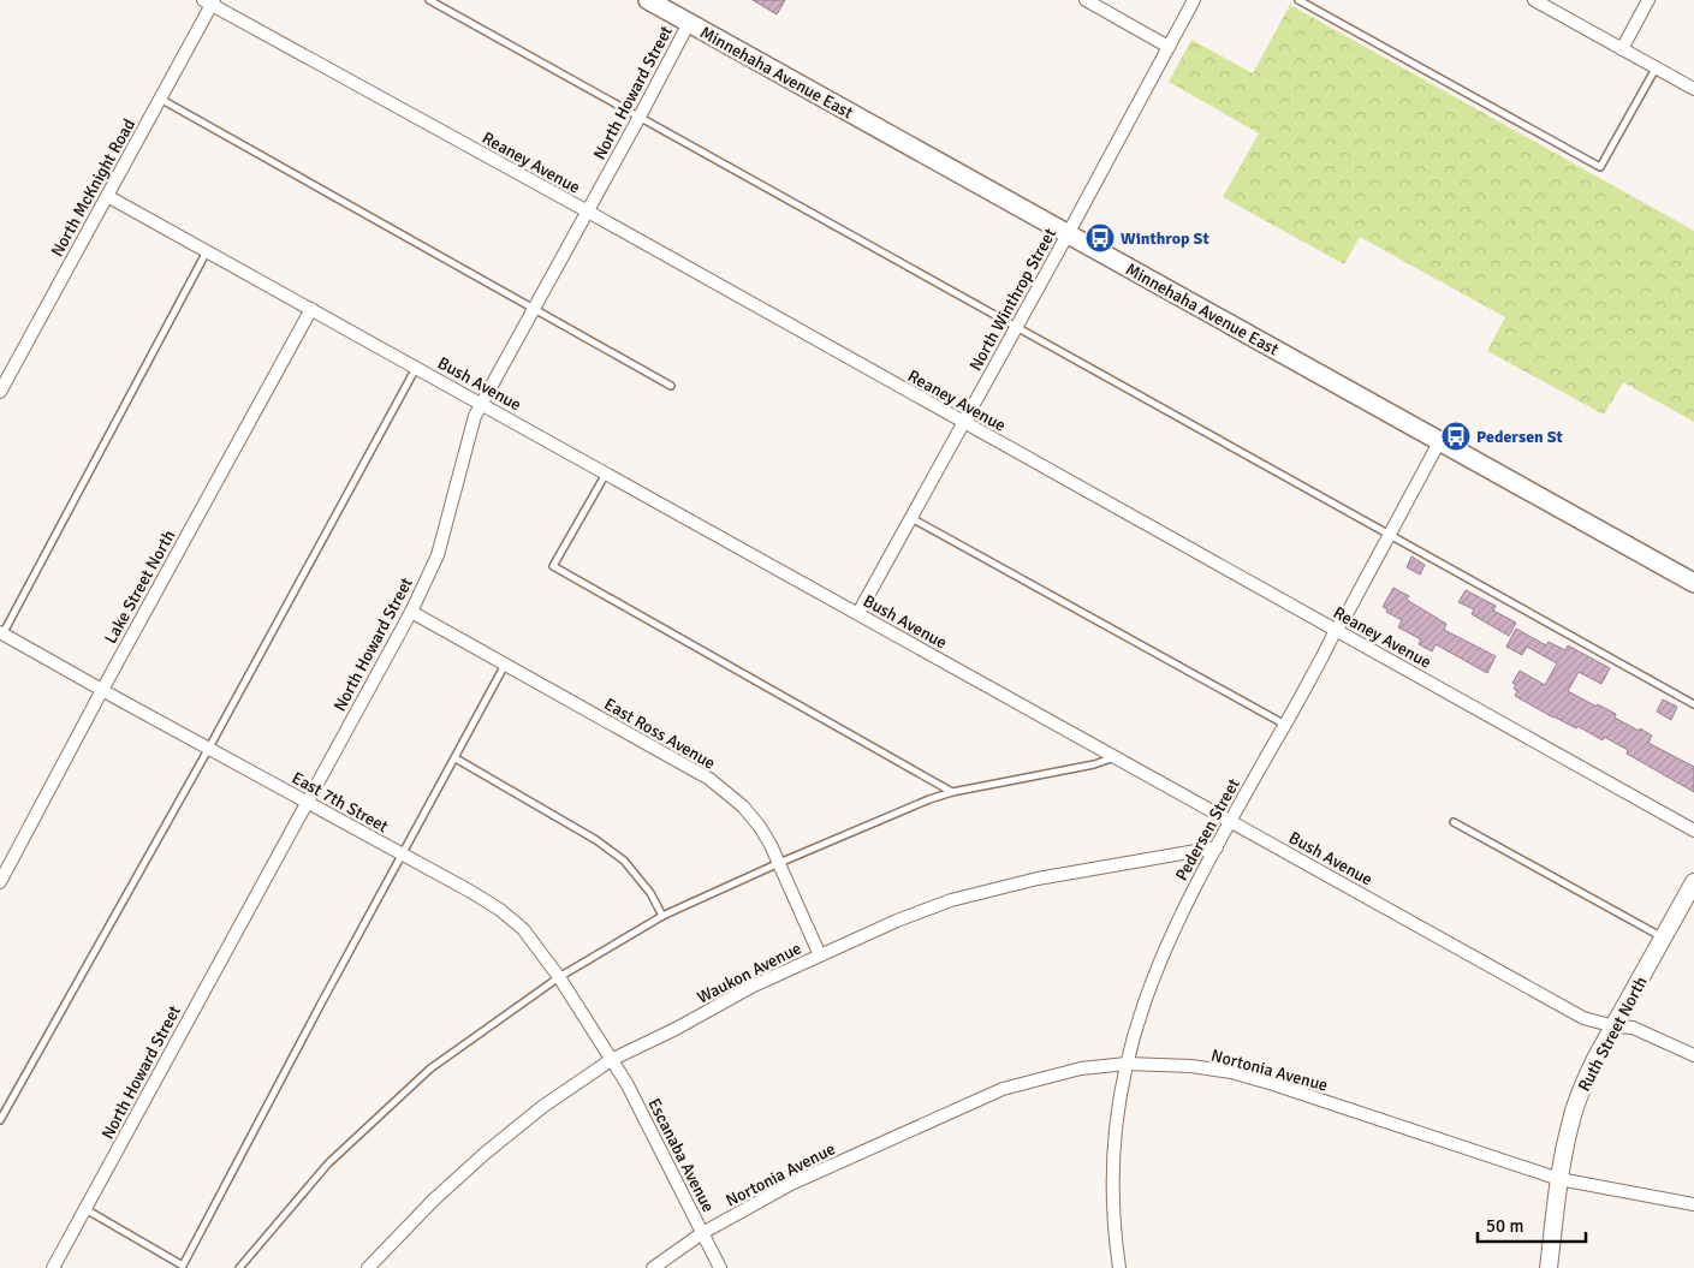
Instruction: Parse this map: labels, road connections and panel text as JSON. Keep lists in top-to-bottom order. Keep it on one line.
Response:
{"streets":{"main road":["Minnehaha Avenue East"],"street":["North Howard Street","Reaney Avenue","North McKnight Road","North Winthrop Street","Bush Avenue","Lake Street North","East Ross Avenue","East 7th Street","Pedersen Street","Waukon Avenue","Ruth Street North","Nortonia Avenue","Escanaba Avenue"]},"crossings":[["Minnehaha Avenue East","North Howard Street"],["Minnehaha Avenue East","North Winthrop Street"],["Minnehaha Avenue East","Pedersen Street"],["North Howard Street","Reaney Avenue"],["North Howard Street","Bush Avenue"],["North Howard Street","East Ross Avenue"],["North Howard Street","East 7th Street"],["Reaney Avenue","North McKnight Road"],["Reaney Avenue","North Winthrop Street"],["Reaney Avenue","Pedersen Street"],["North McKnight Road","Bush Avenue"],["North Winthrop Street","Bush Avenue"],["Bush Avenue","Lake Street North"],["Bush Avenue","Pedersen Street"],["Bush Avenue","Ruth Street North"],["Lake Street North","East 7th Street"],["East Ross Avenue","Waukon Avenue"],["East 7th Street","Waukon Avenue"],["East 7th Street","Escanaba Avenue"],["Pedersen Street","Waukon Avenue"],["Pedersen Street","Nortonia Avenue"],["Waukon Avenue","Escanaba Avenue"],["Ruth Street North","Nortonia Avenue"],["Nortonia Avenue","Escanaba Avenue"]],"places":{"bus stop":["Winthrop St","Pedersen St"]},"scale_bar":"50 m"}
